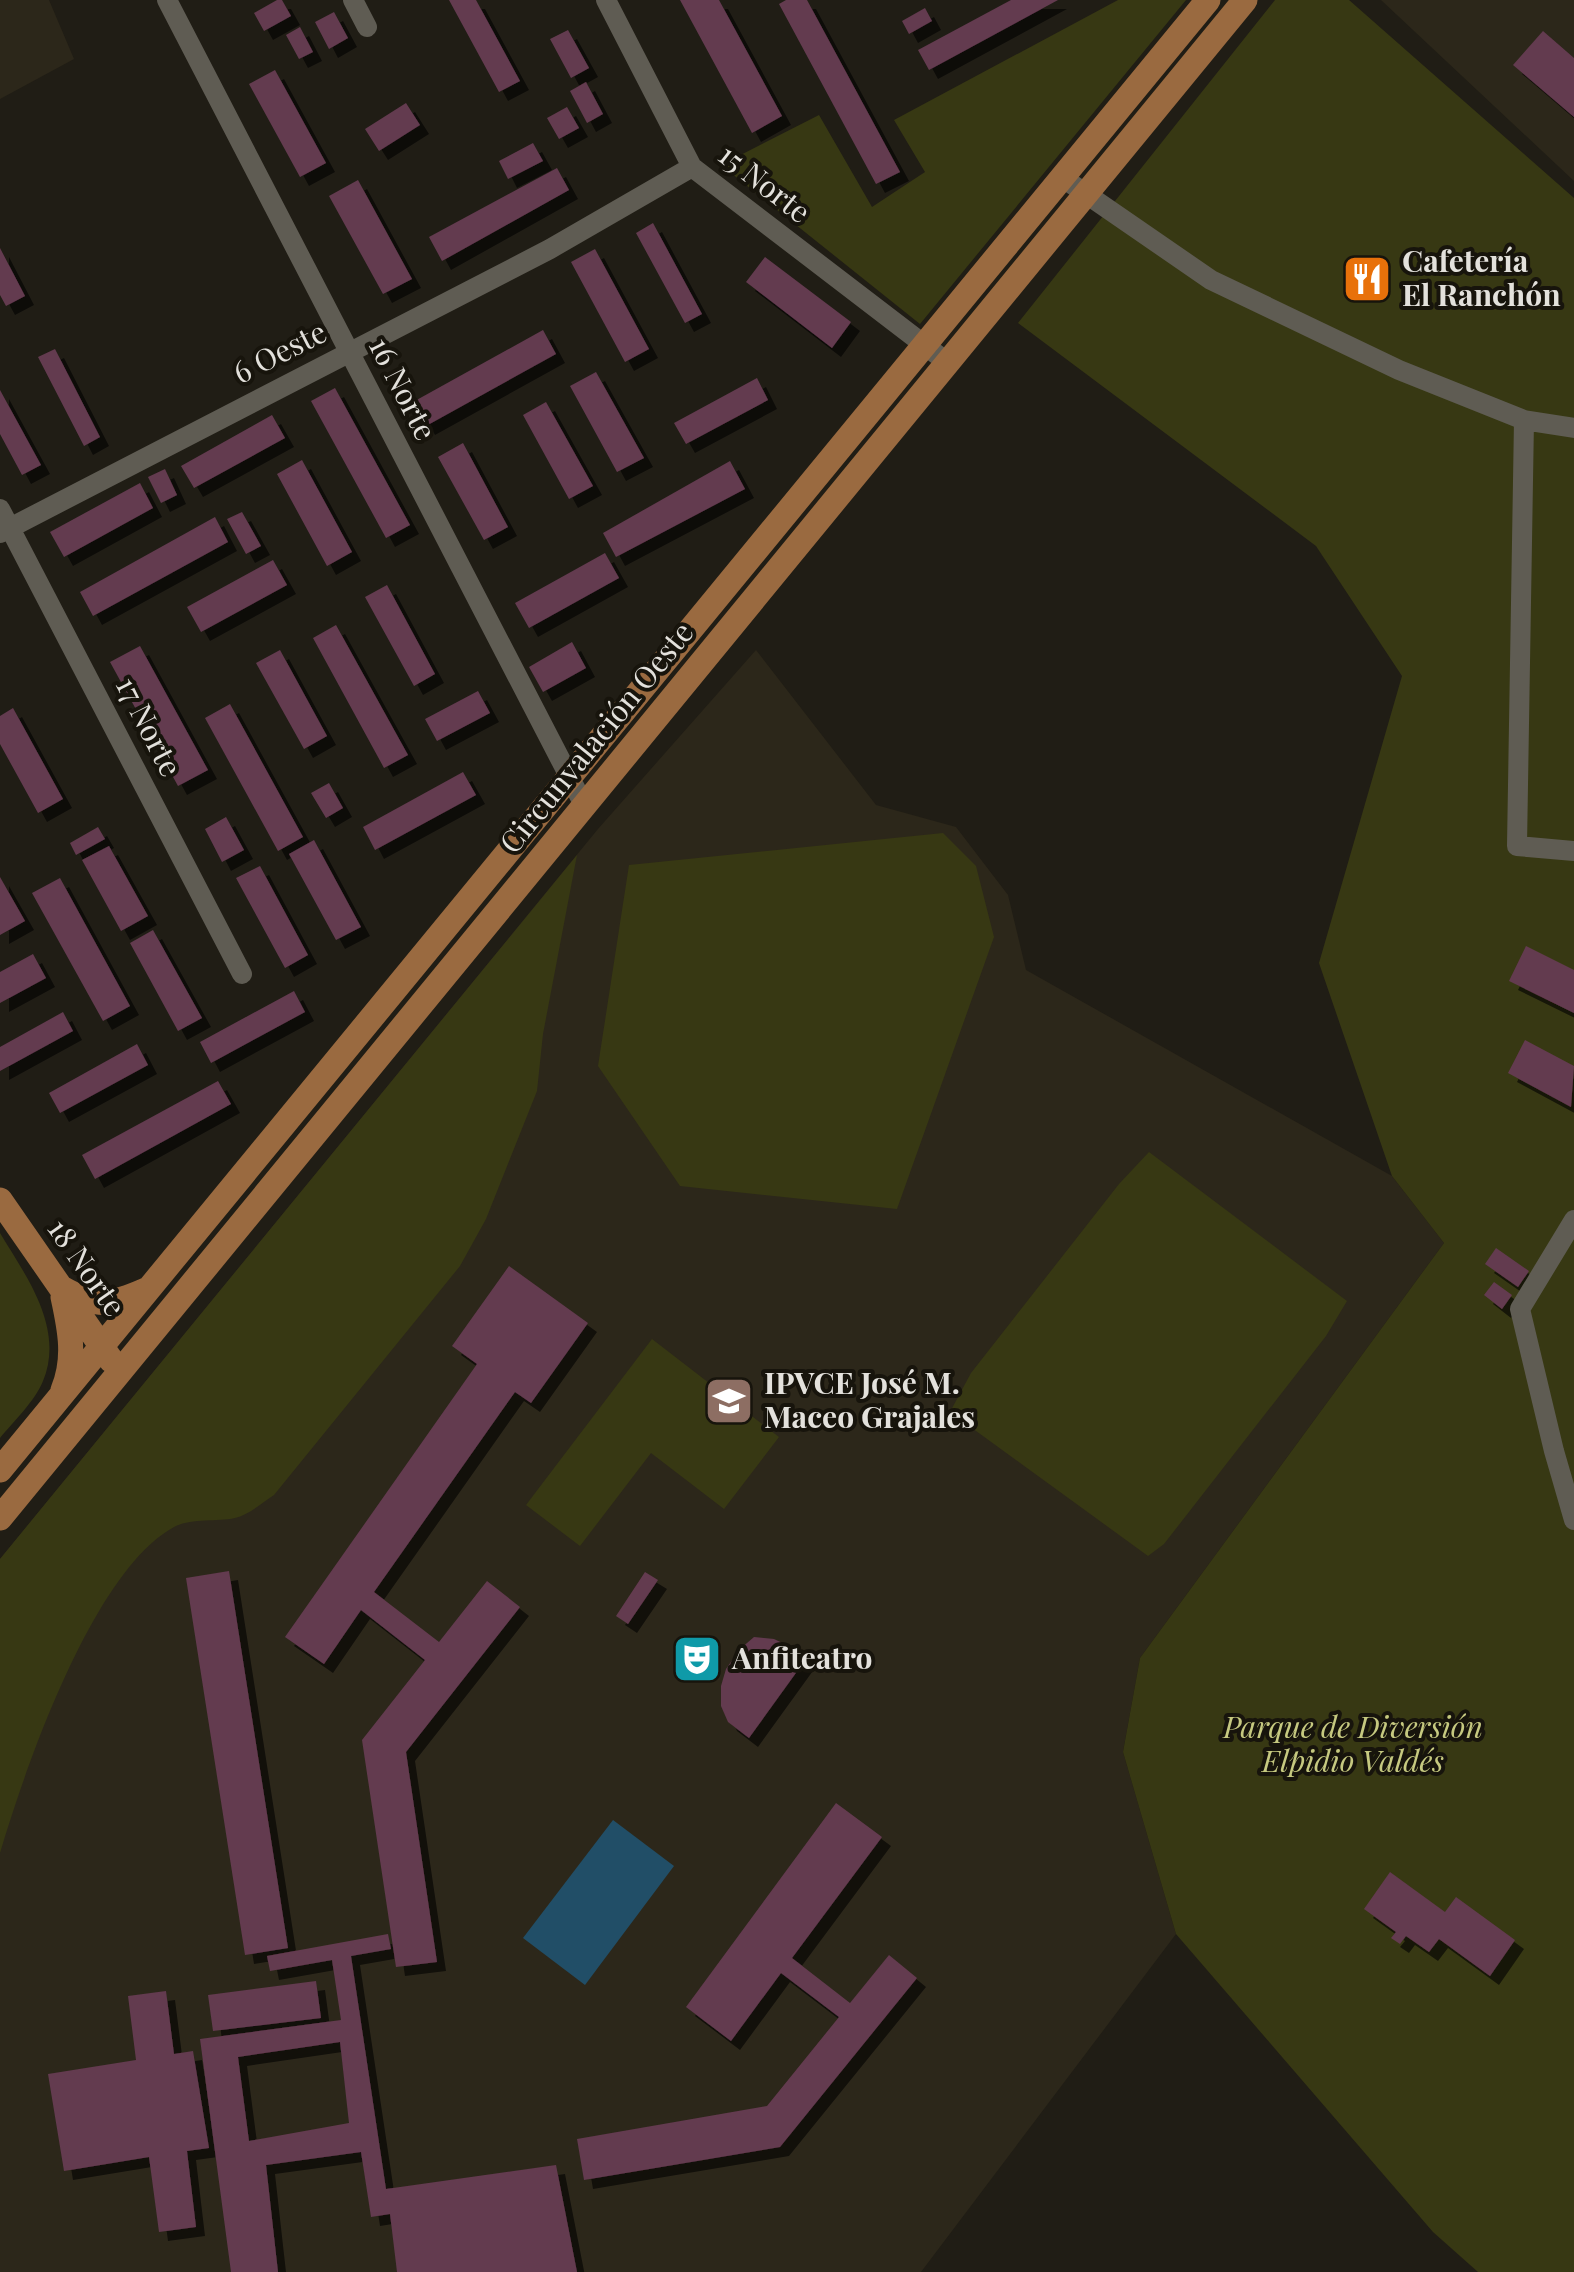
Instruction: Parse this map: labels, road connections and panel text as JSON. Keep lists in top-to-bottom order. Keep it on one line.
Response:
{"streets":{"main road":["Circunvalación Oeste","18 Norte"],"street":["15 Norte","6 Oeste","16 Norte","17 Norte"]},"crossings":[["15 Norte","6 Oeste"],["15 Norte","Circunvalación Oeste"],["6 Oeste","16 Norte"],["6 Oeste","17 Norte"],["16 Norte","Circunvalación Oeste"],["Circunvalación Oeste","18 Norte"]],"parks":["Parque de Diversión Elpidio Valdés"],"places":{"restaurant":["Cafetería El Ranchón"],"school or university":["IPVCE José M. Maceo Grajales"],"theatre":["Anfiteatro"]}}
